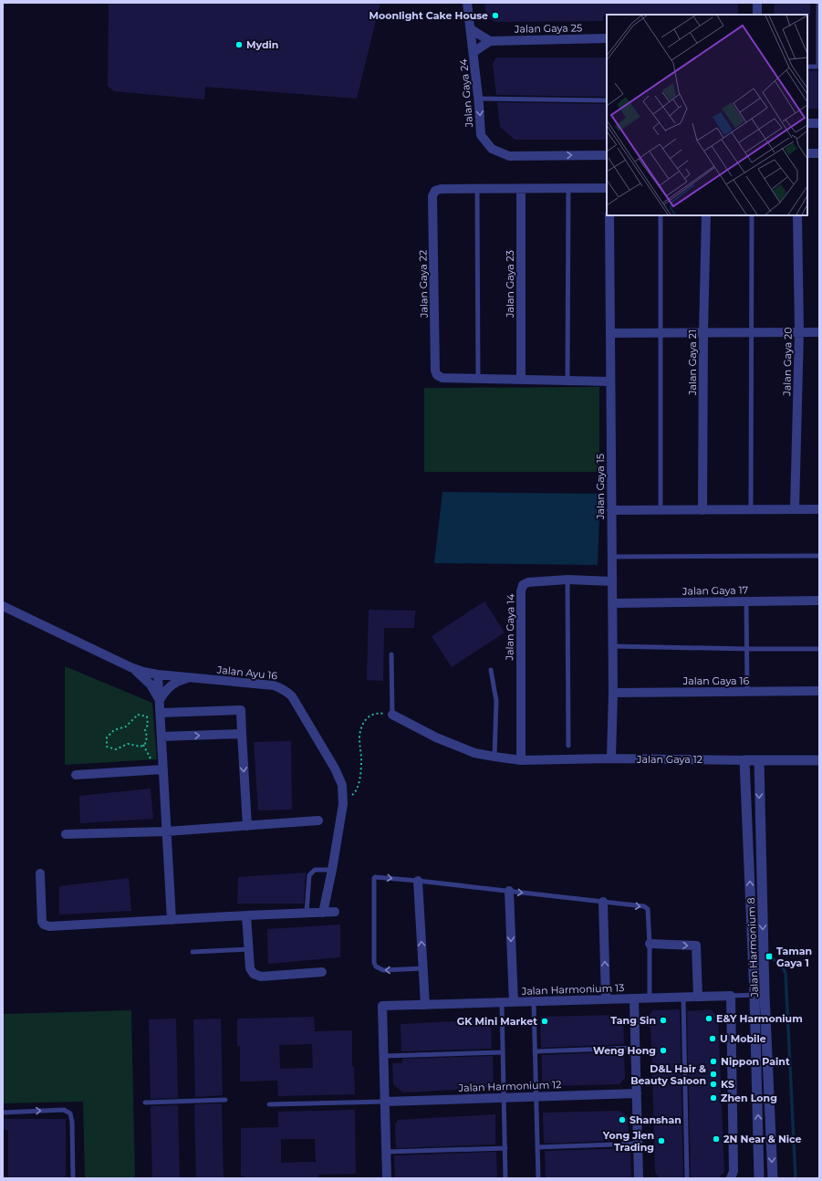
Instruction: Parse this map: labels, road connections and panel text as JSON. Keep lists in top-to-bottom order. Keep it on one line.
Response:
{"streets":{"street":["Jalan Gaya 25","Jalan Gaya 24","Jalan Gaya 22","Jalan Gaya 23","Jalan Gaya 20","Jalan Gaya 21","Jalan Gaya 15","Jalan Gaya 17","Jalan Gaya 14","Jalan Ayu 16","Jalan Gaya 16","Jalan Gaya 12","Jalan Harmonium 8","Jalan Harmonium 13","Jalan Harmonium 12"]},"crossings":[["Jalan Gaya 22","Jalan Gaya 23"],["Jalan Gaya 22","Jalan Gaya 15"],["Jalan Gaya 15","Jalan Gaya 17"],["Jalan Gaya 15","Jalan Gaya 14"],["Jalan Gaya 15","Jalan Gaya 16"],["Jalan Gaya 15","Jalan Gaya 12"],["Jalan Gaya 14","Jalan Gaya 12"],["Jalan Gaya 12","Jalan Harmonium 8"],["Jalan Harmonium 8","Jalan Harmonium 13"]],"one_way":["Jalan Gaya 24"],"places":{"other":["Moonlight Cake House","Mydin","E&Y Harmonium","Tang Sin","GK Mini Market","U Mobile","Weng Hong","Nippon Paint","D&L Hair & Beauty Saloon","KS","Zhen Long","Shanshan","2N Near & Nice","Yong Jien Trading"],"transit":["Taman Gaya 1"]}}
